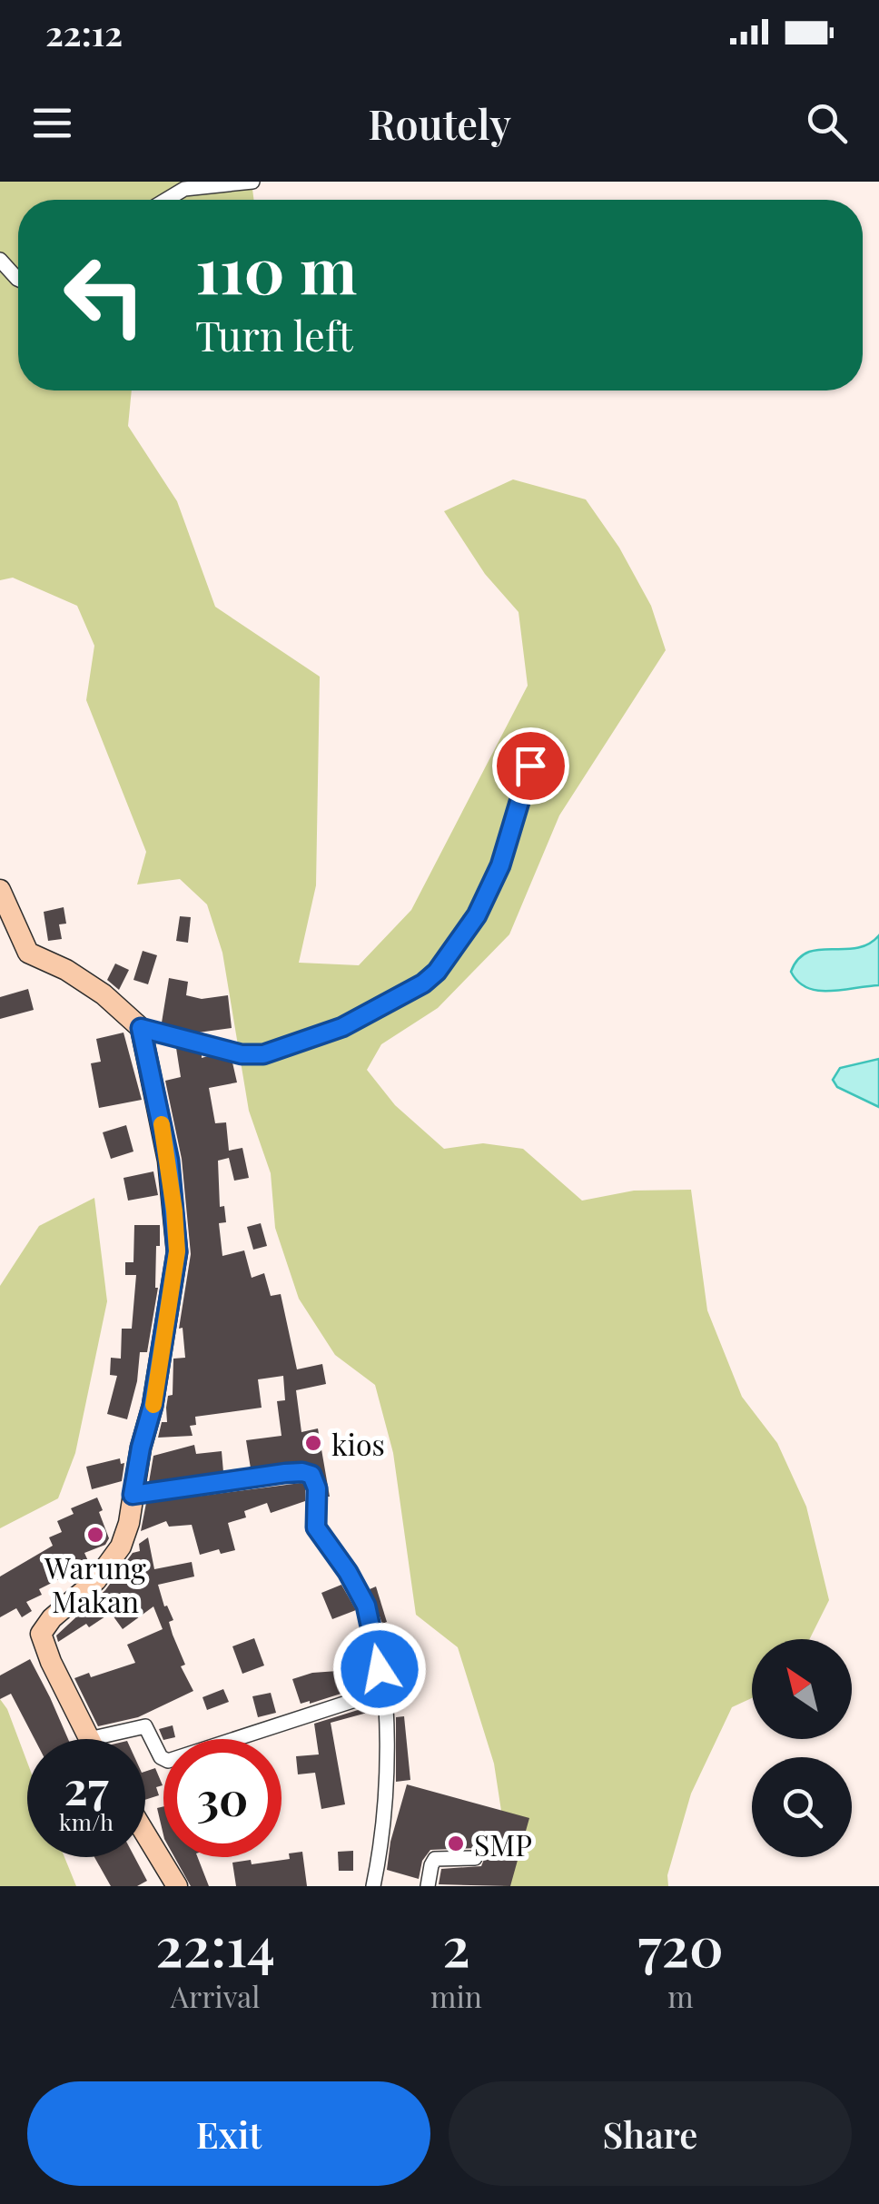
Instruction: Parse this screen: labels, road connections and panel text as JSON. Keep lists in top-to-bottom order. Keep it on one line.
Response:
{"places":["kios","Warung Makan","SMP"],"north":"top left","page":{"status":"22:12","header":"Routely","turn":["110 m","Turn left"],"speed":"27 km/h","limit":"30","eta":["22:14","Arrival","2","min","720","m"],"buttons":["Exit","Share"]}}
